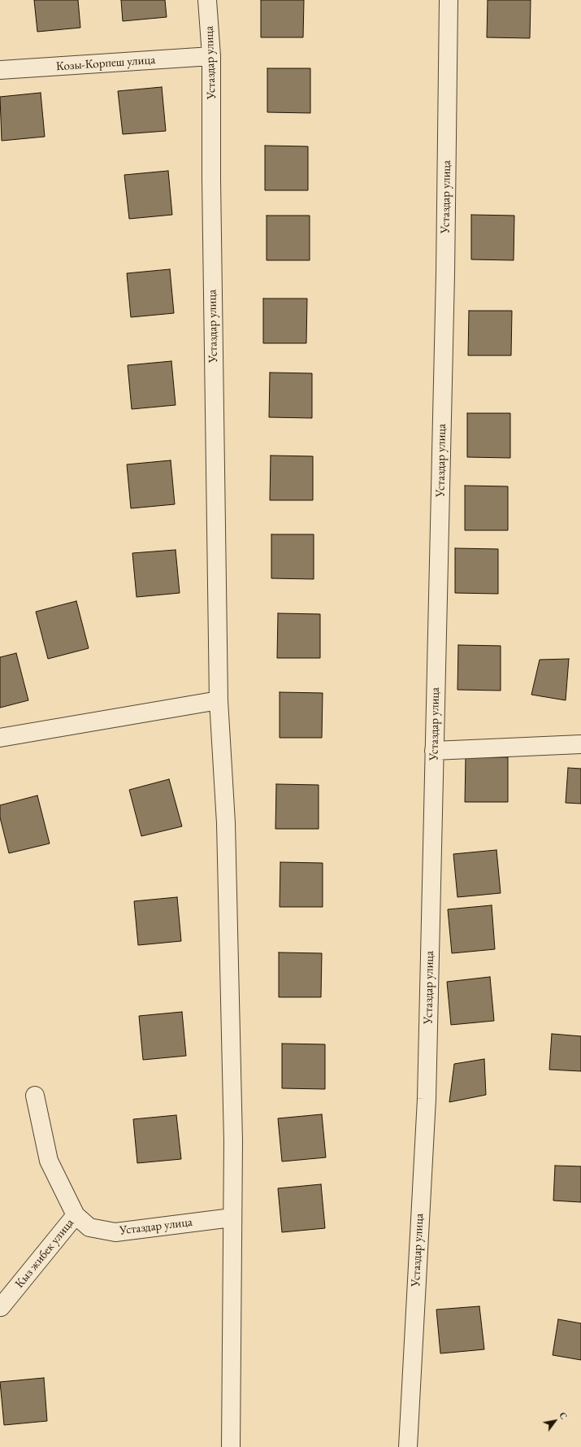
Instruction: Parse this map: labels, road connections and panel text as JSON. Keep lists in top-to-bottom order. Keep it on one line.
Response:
{"streets":{"street":["Устаздар улица","Козы-Корпеш улица","Кыз жибек улица"]},"crossings":[["Устаздар улица","Козы-Корпеш улица"],["Устаздар улица","Кыз жибек улица"]],"north":"top right"}
